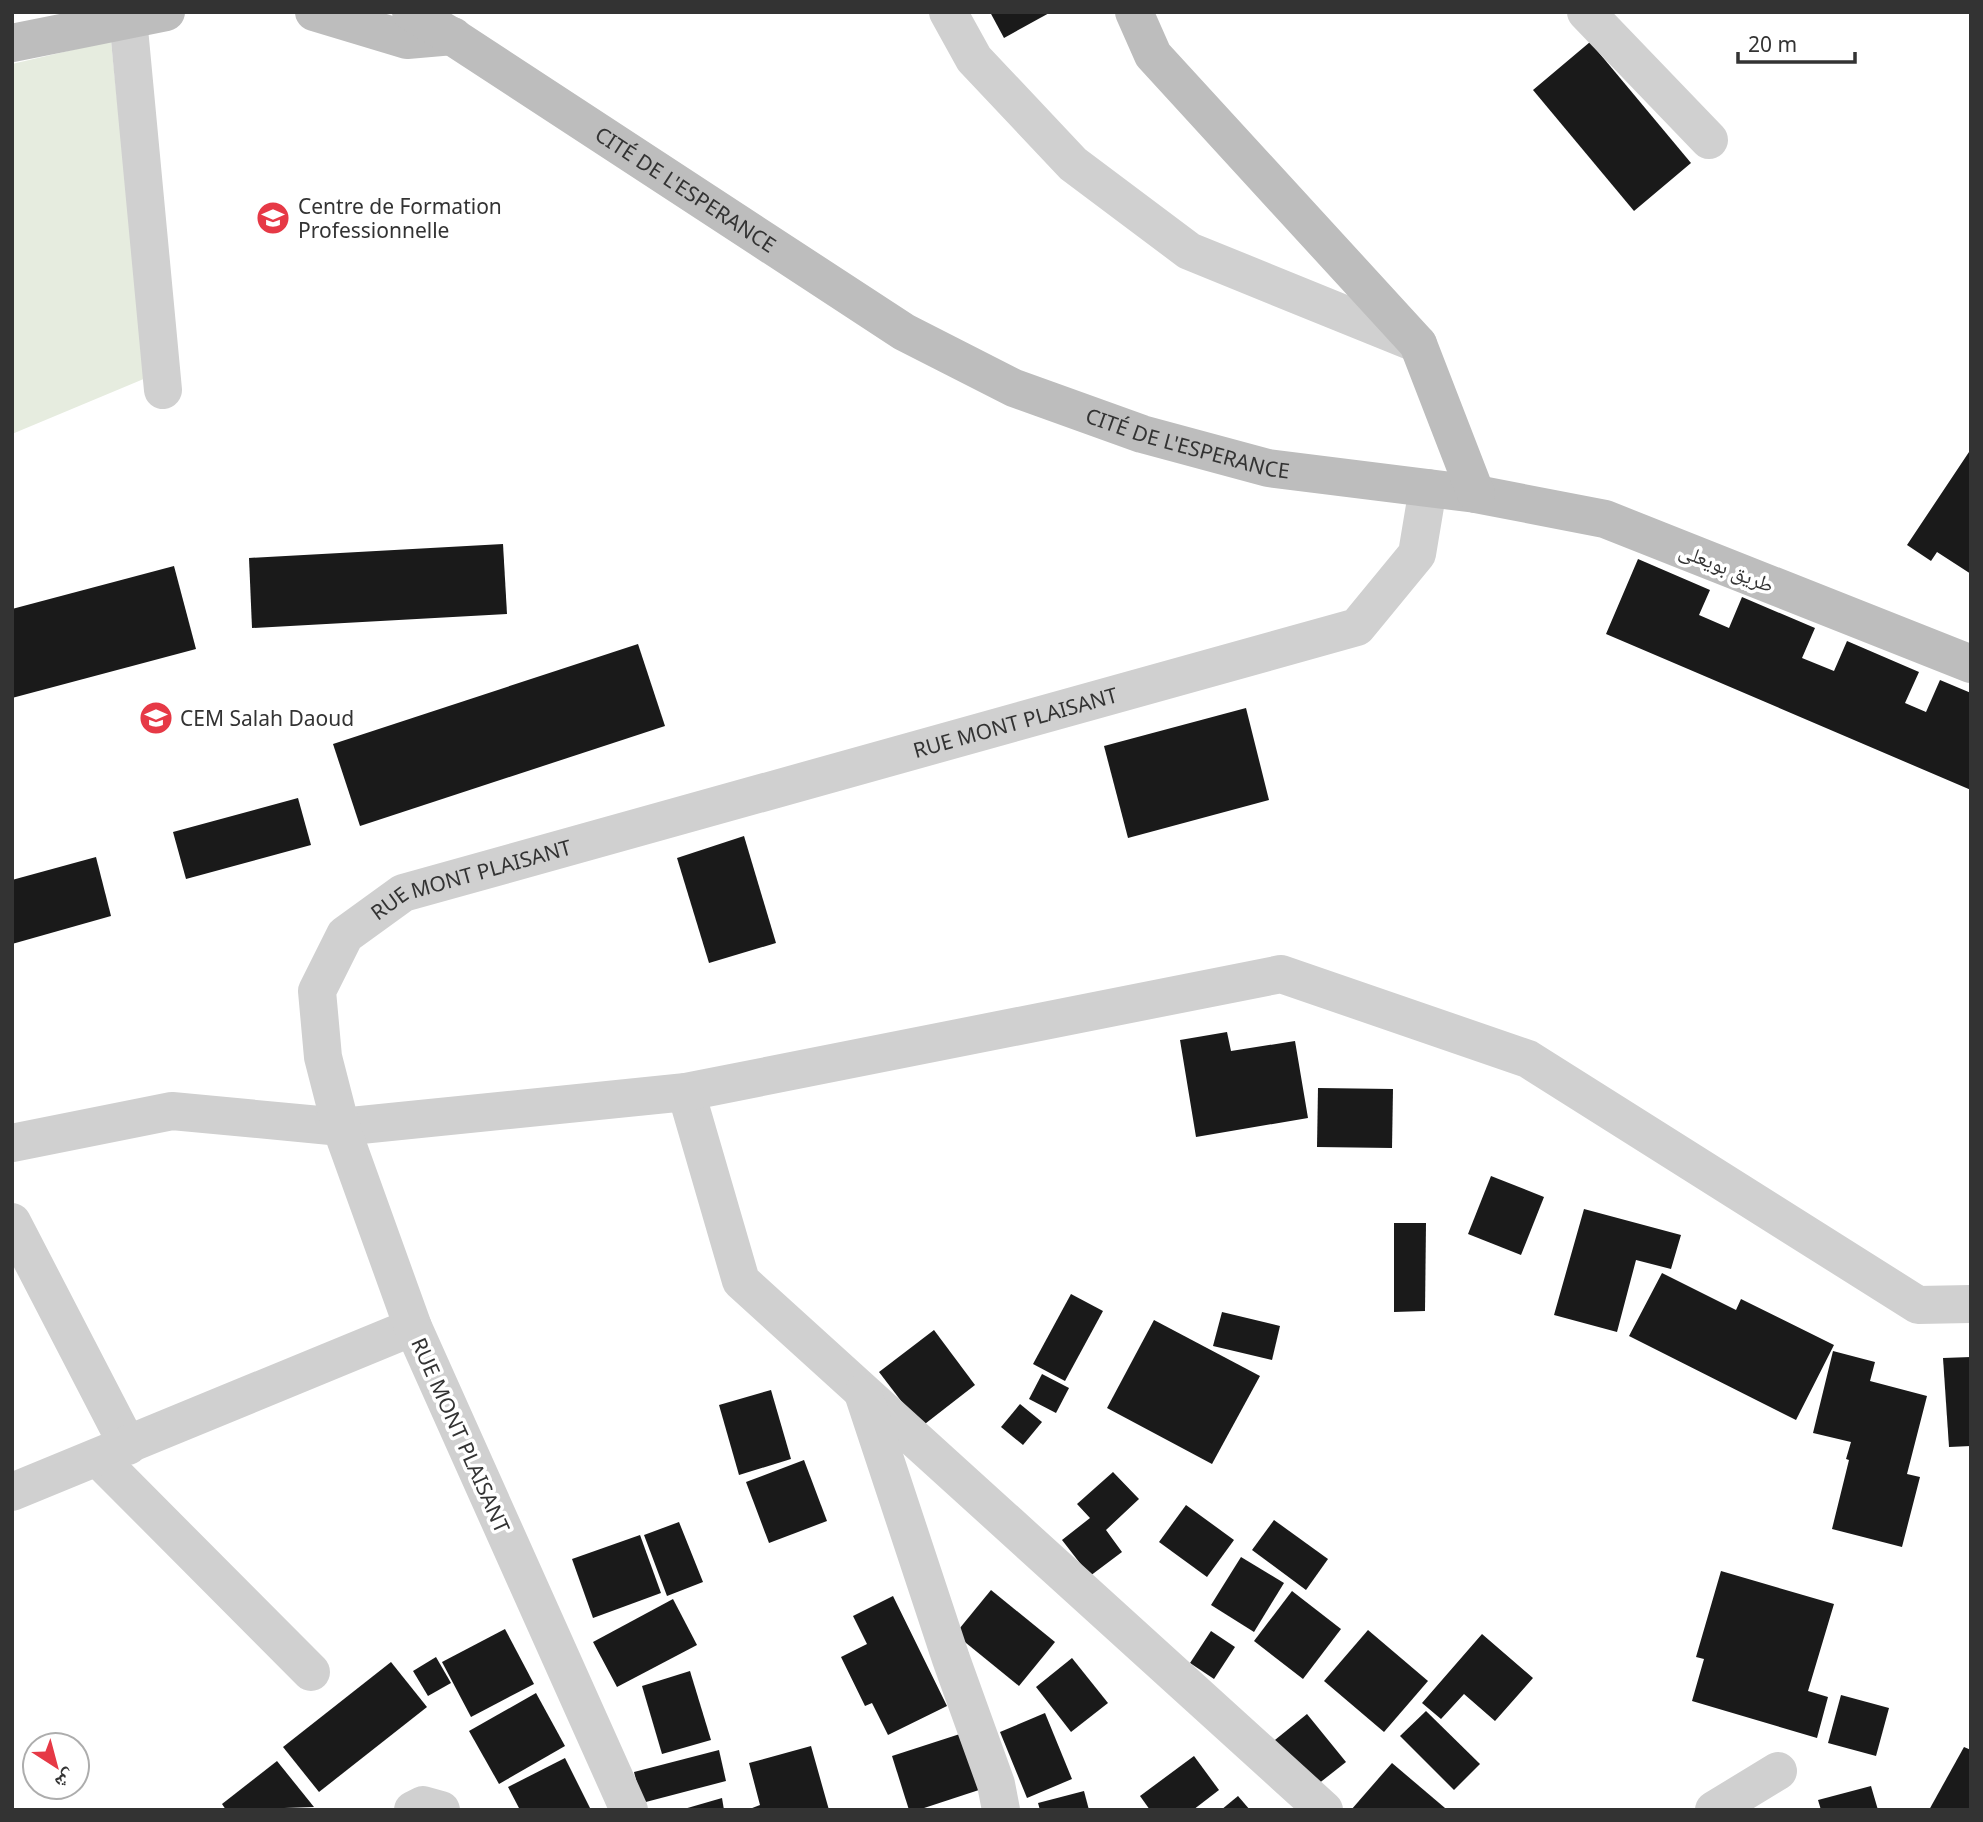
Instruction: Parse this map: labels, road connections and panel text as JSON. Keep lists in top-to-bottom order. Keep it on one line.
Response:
{"streets":{"main road":["CITÉ DE L'ESPERANCE","طريق بويعلى"],"street":["RUE MONT PLAISANT"]},"crossings":[["CITÉ DE L'ESPERANCE","طريق بويعلى"],["CITÉ DE L'ESPERANCE","RUE MONT PLAISANT"]],"places":{"school or university":["Centre de Formation Professionnelle","CEM Salah Daoud"]},"scale_bar":"20 m","north":"bottom right"}
